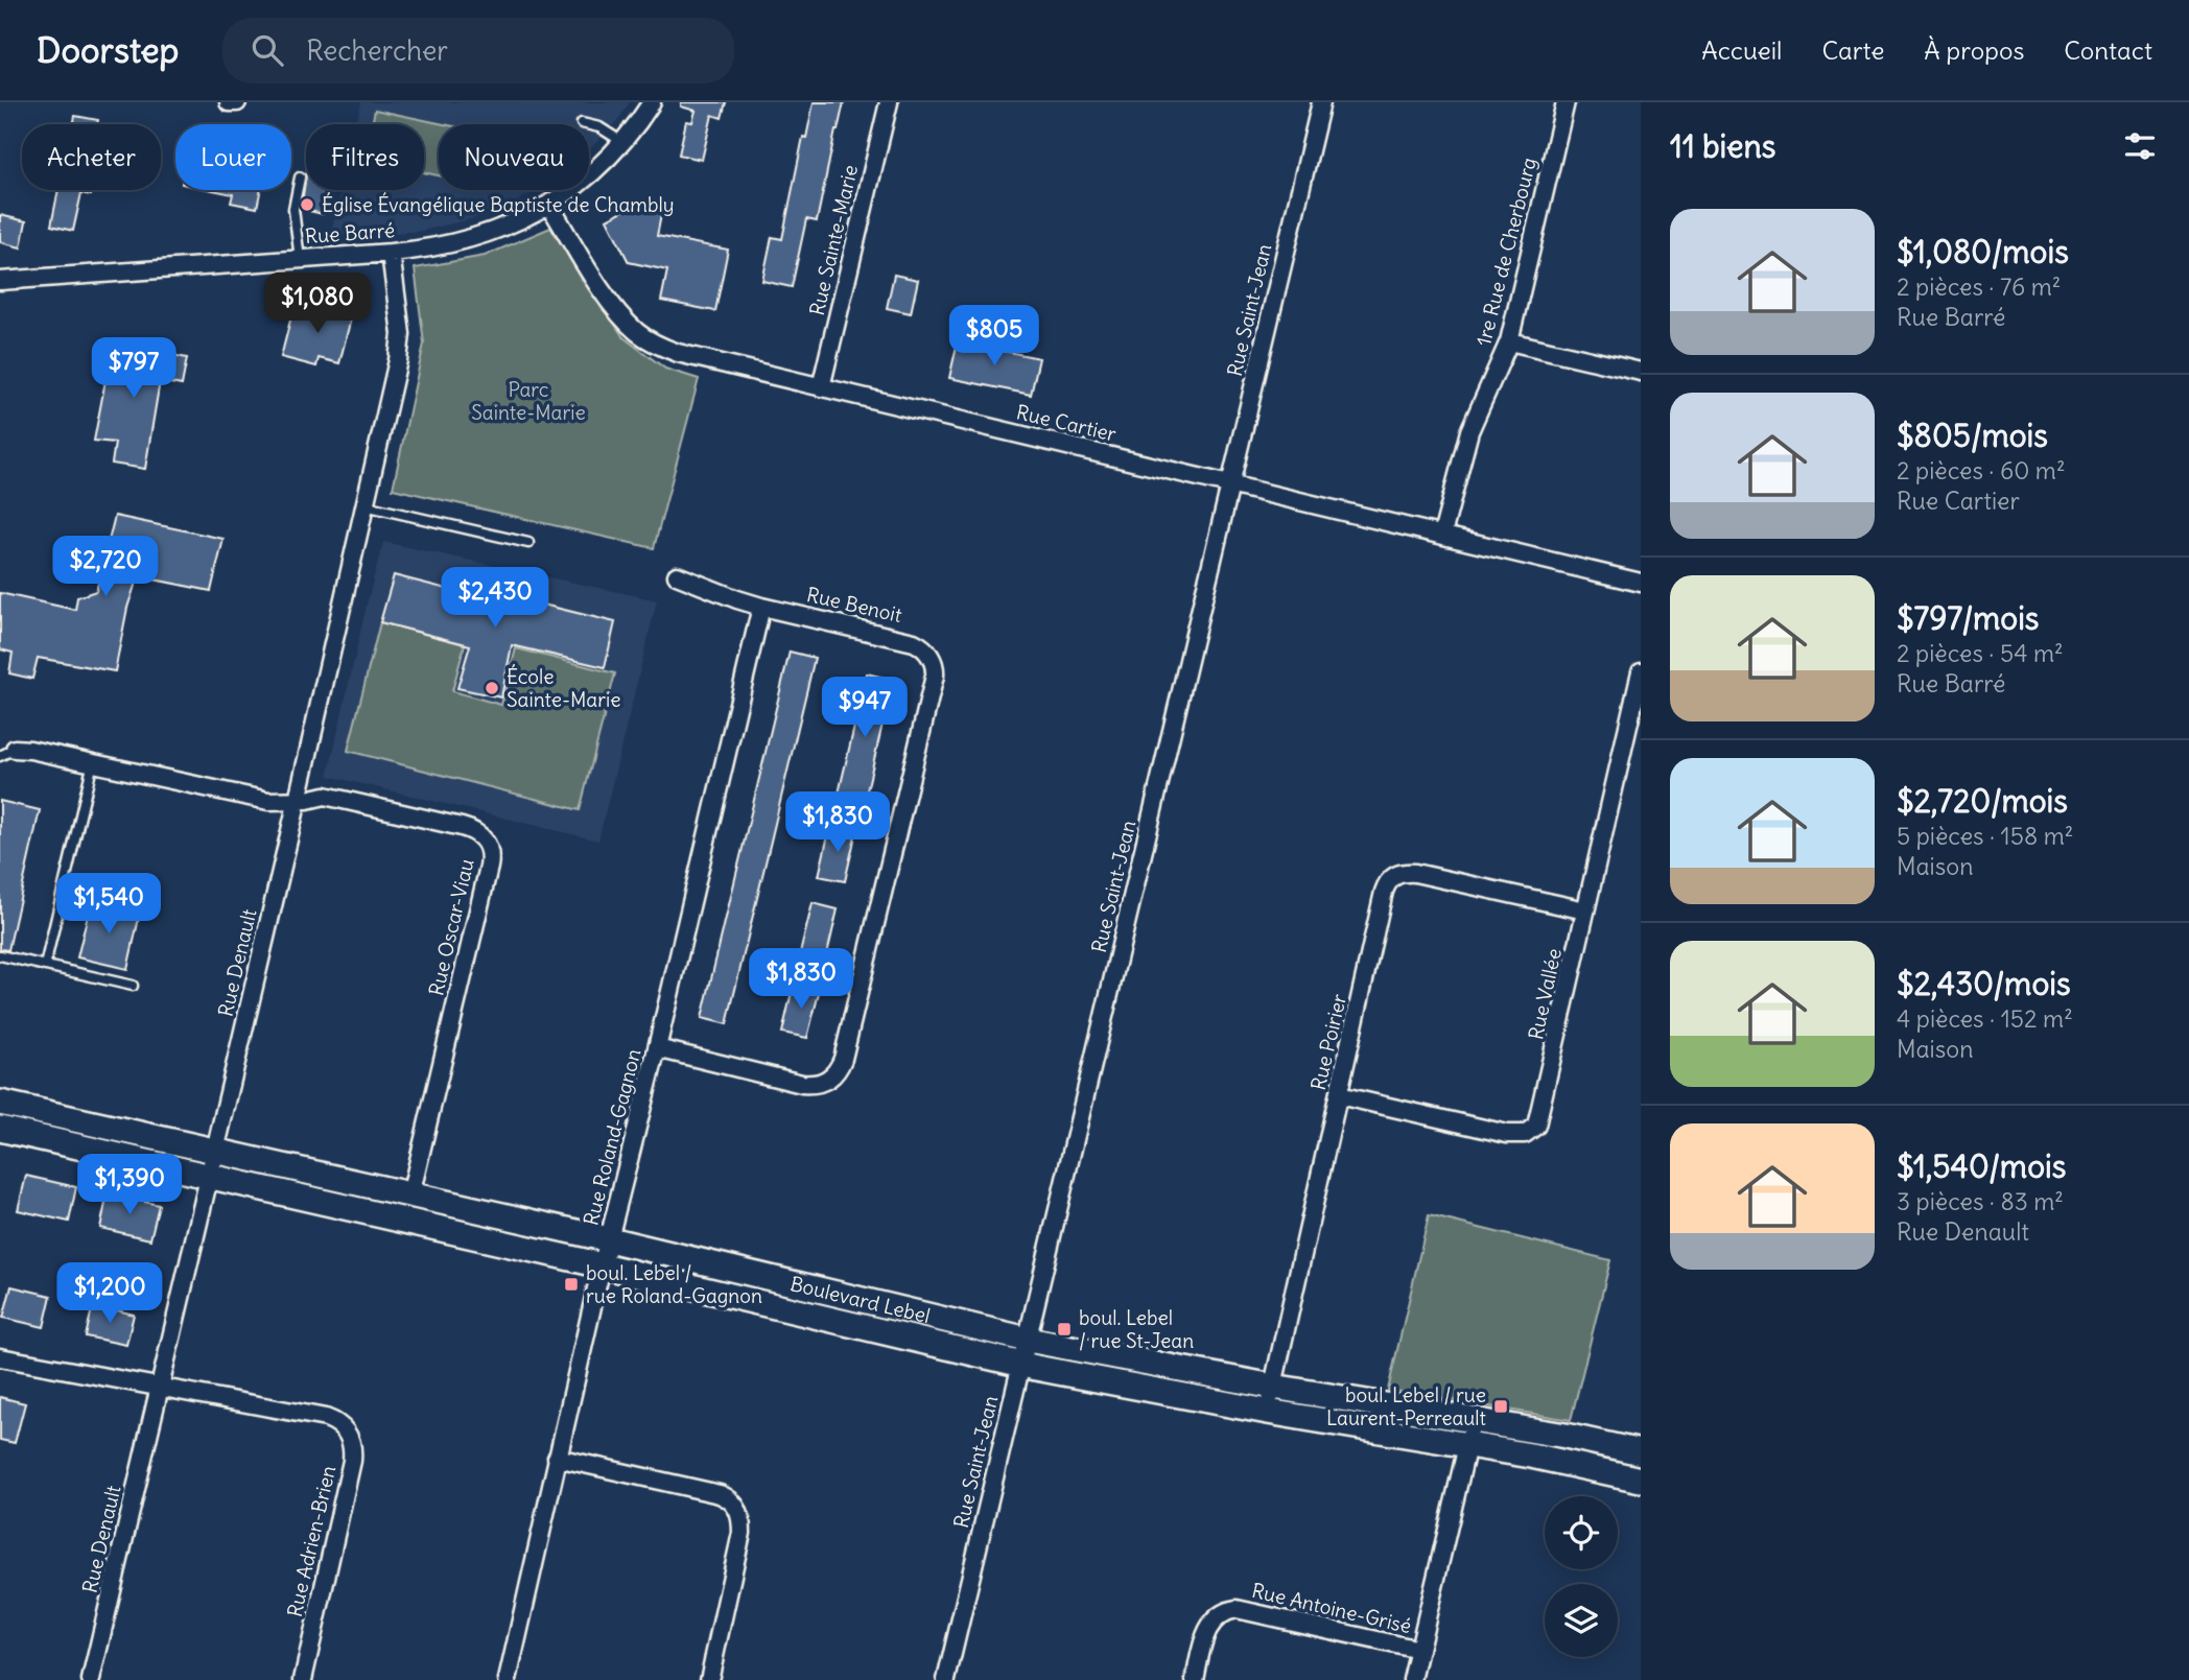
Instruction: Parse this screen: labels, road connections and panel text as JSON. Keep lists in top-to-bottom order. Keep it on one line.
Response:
{"streets":{"street":["Rue Barré","Rue Sainte-Marie","1re Rue de Cherbourg","Rue Saint-Jean","Rue Cartier","Rue Benoit","Rue Oscar-Viau","Rue Denault","Rue Vallée","Rue Poirier","Rue Roland-Gagnon","Boulevard Lebel","Rue Adrien-Brien","Rue Antoine-Grisé"]},"crossings":[["Rue Barré","Rue Cartier"],["Rue Barré","Rue Denault"],["Rue Sainte-Marie","Rue Cartier"],["1re Rue de Cherbourg","Rue Cartier"],["Rue Saint-Jean","Rue Cartier"],["Rue Saint-Jean","Boulevard Lebel"],["Rue Benoit","Rue Roland-Gagnon"],["Rue Oscar-Viau","Rue Denault"],["Rue Oscar-Viau","Boulevard Lebel"],["Rue Denault","Boulevard Lebel"],["Rue Denault","Rue Adrien-Brien"],["Rue Vallée","Rue Poirier"],["Rue Poirier","Boulevard Lebel"],["Rue Roland-Gagnon","Boulevard Lebel"]],"parks":["Parc Sainte-Marie"],"places":{"other":["Église Évangélique Baptiste de Chambly","École Sainte-Marie"],"transit":["boul. Lebel / rue Roland-Gagnon","boul. Lebel / rue St-Jean","boul. Lebel / rue Laurent-Perreault"]},"page":{"header":"Doorstep","search":"Rechercher","nav":["Accueil","Carte","À propos","Contact"],"heading":"11 biens","chip":["Acheter","Louer","Filtres","Nouveau"],"list":[{"name":"$1,080/mois","note":"2 pièces · 76 m² · Rue Barré"},{"name":"$805/mois","note":"2 pièces · 60 m² · Rue Cartier"},{"name":"$797/mois","note":"2 pièces · 54 m² · Rue Barré"},{"name":"$2,720/mois","note":"5 pièces · 158 m² · Maison"},{"name":"$2,430/mois","note":"4 pièces · 152 m² · Maison"},{"name":"$1,540/mois","note":"3 pièces · 83 m² · Rue Denault"}],"price":["$1,080","$805","$797","$2,720","$2,430","$947","$1,830","$1,540","$1,830","$1,390","$1,200"]}}
